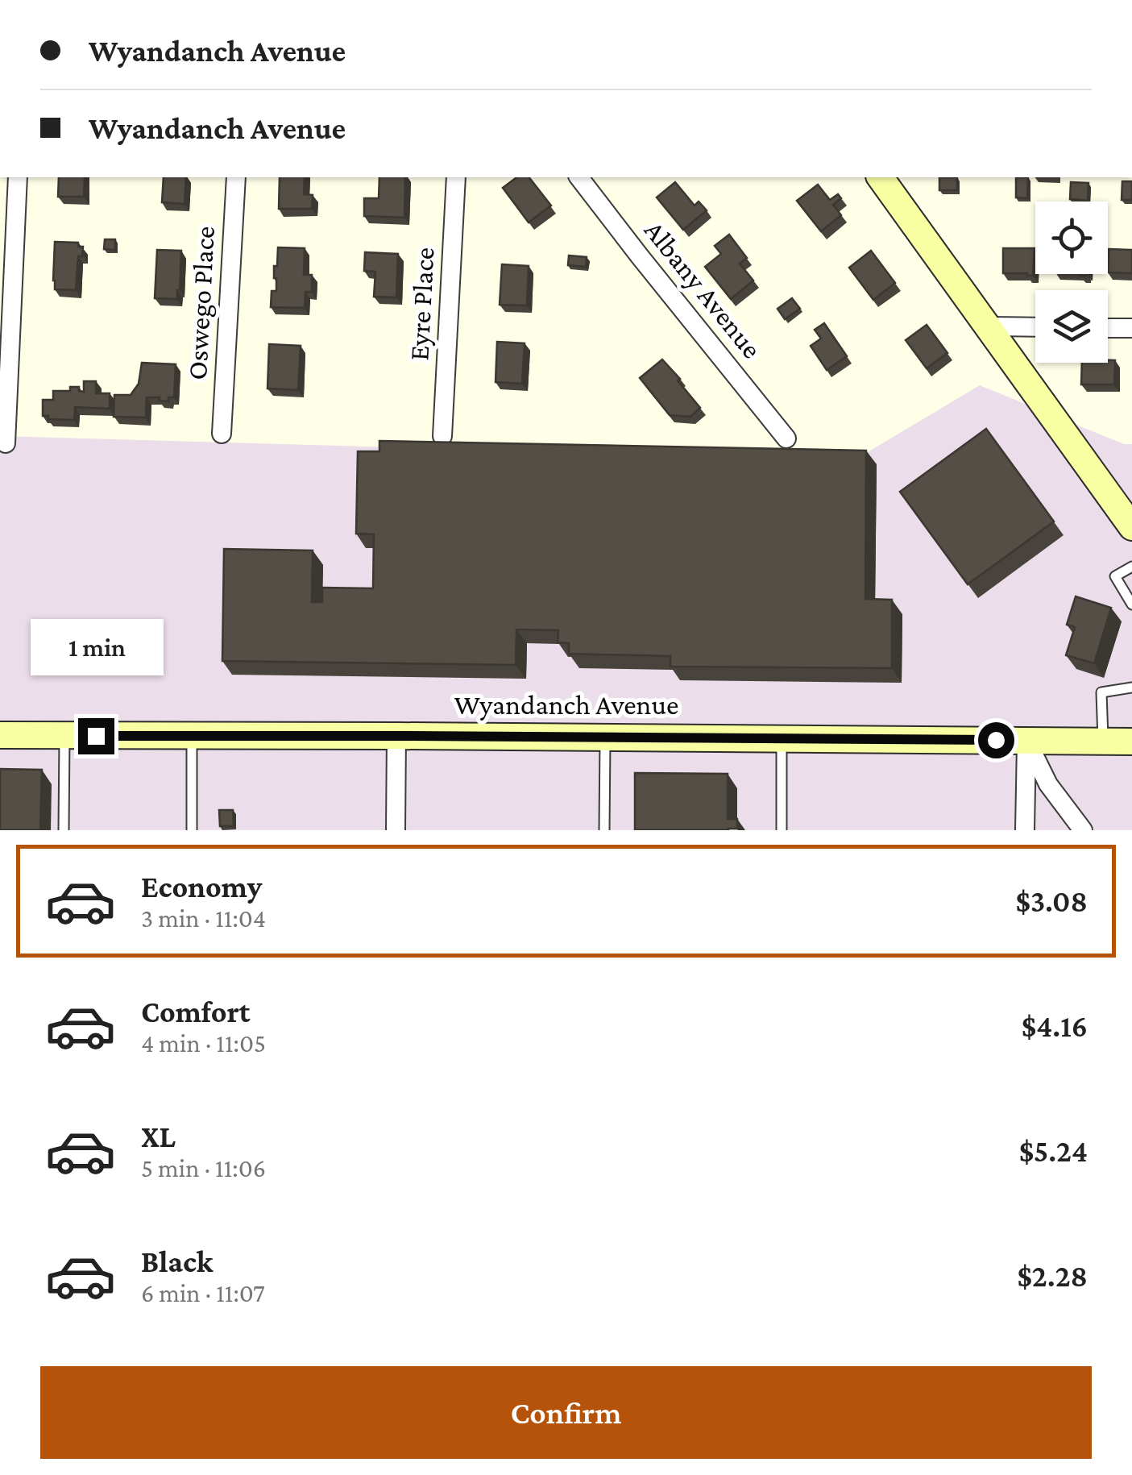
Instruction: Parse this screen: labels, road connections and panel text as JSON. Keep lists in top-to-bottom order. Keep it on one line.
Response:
{"streets":{"street":["Albany Avenue","Oswego Place","Eyre Place","Wyandanch Avenue"]},"page":{"banner":["Wyandanch Avenue","Wyandanch Avenue"],"bubble":"1 min","list":[{"name":"Economy","note":"3 min · 11:04","value":"$3.08"},{"name":"Comfort","note":"4 min · 11:05","value":"$4.16"},{"name":"XL","note":"5 min · 11:06","value":"$5.24"},{"name":"Black","note":"6 min · 11:07","value":"$2.28"}],"buttons":"Confirm"}}
